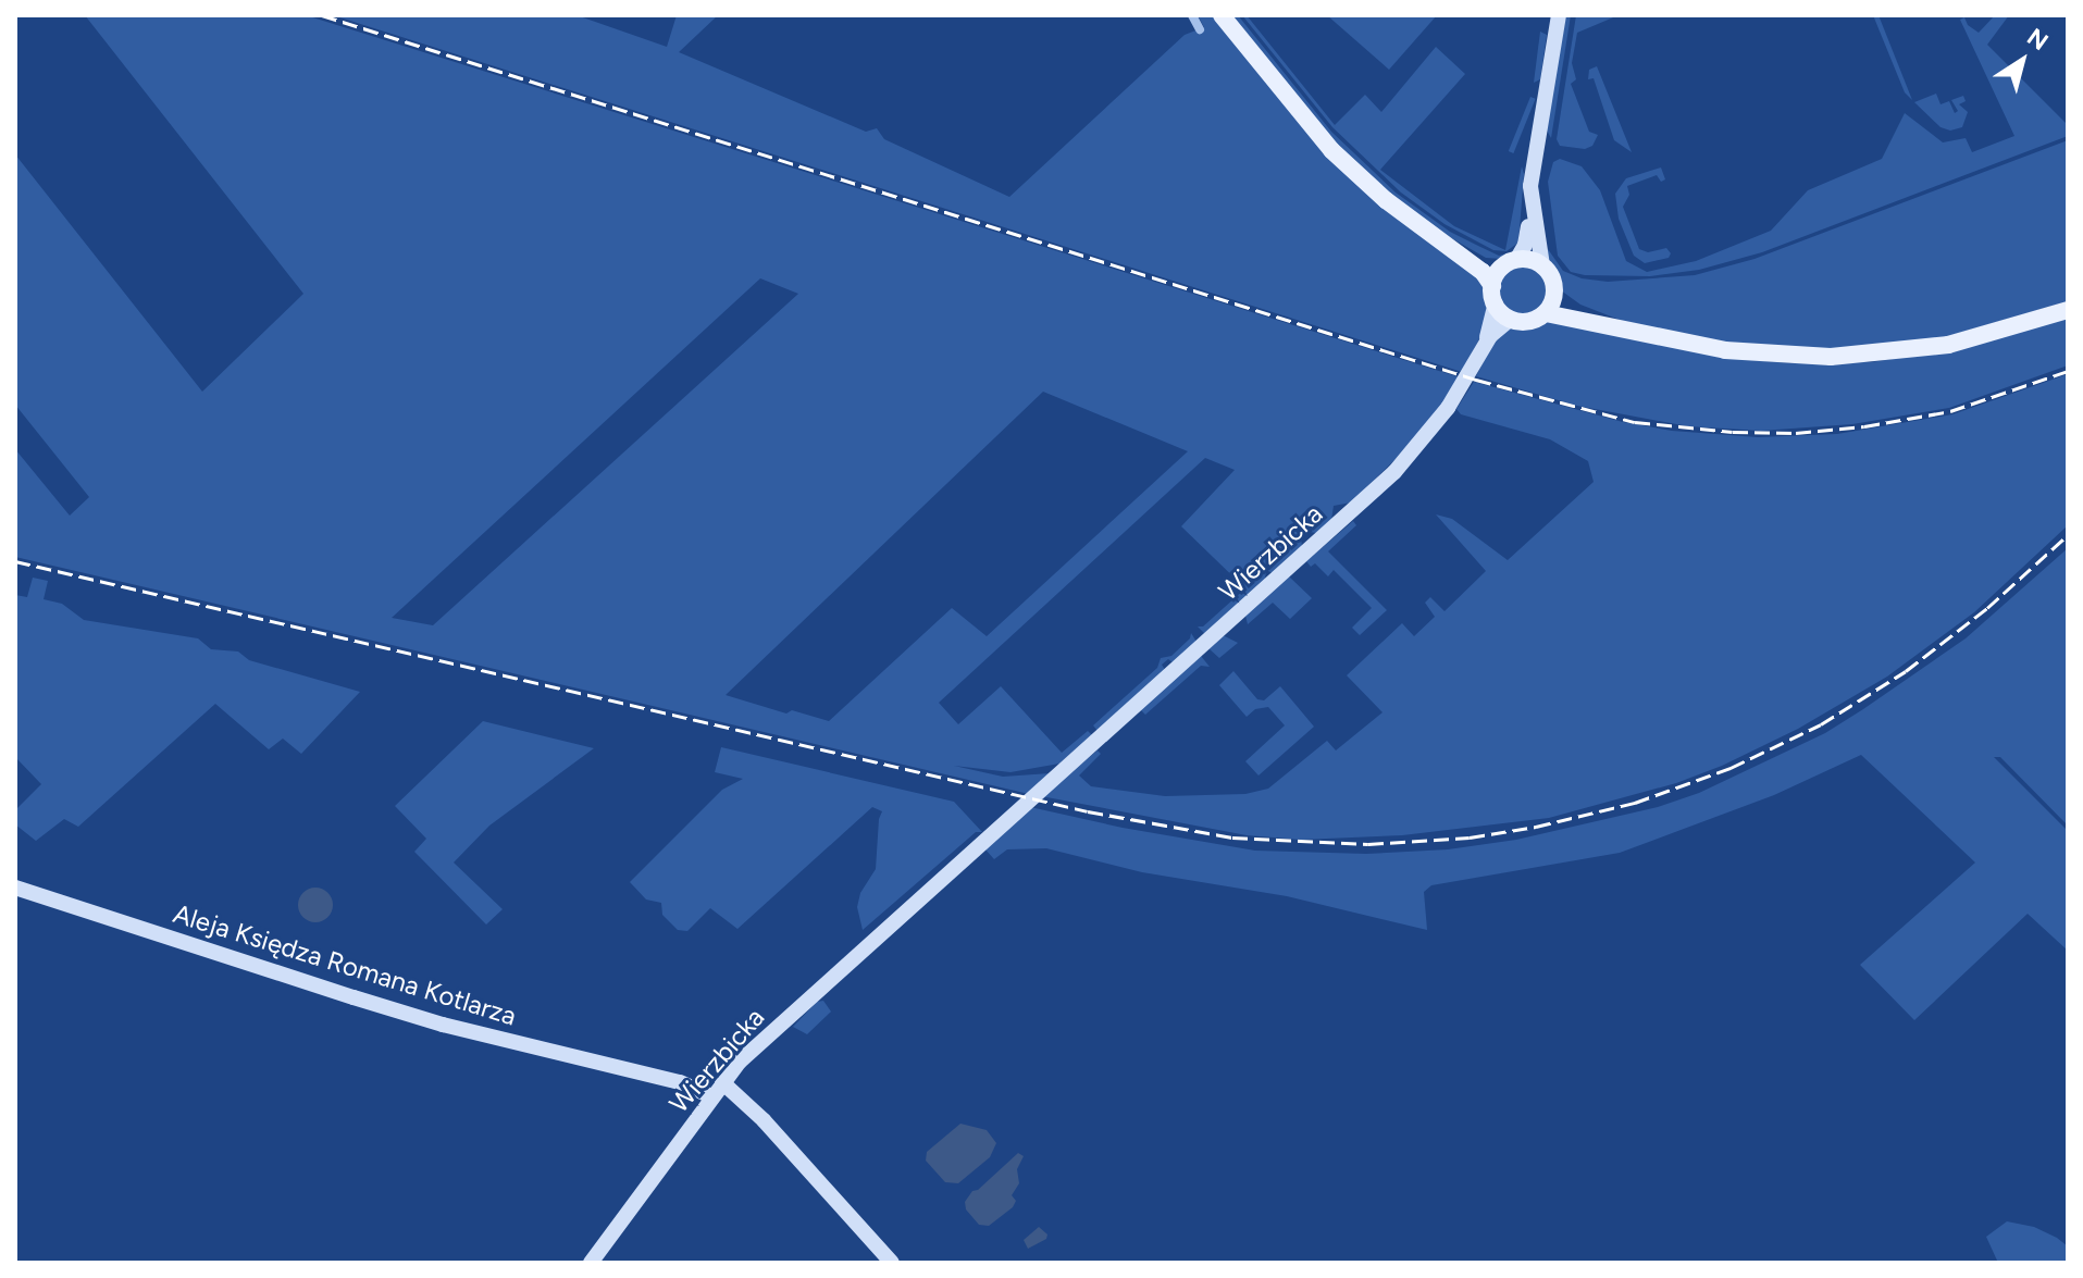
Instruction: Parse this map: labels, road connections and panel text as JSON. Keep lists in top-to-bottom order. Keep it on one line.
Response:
{"streets":{"main road":["Wierzbicka","Aleja Księdza Romana Kotlarza"]},"crossings":[["Wierzbicka","Aleja Księdza Romana Kotlarza"]],"north":"top right"}
